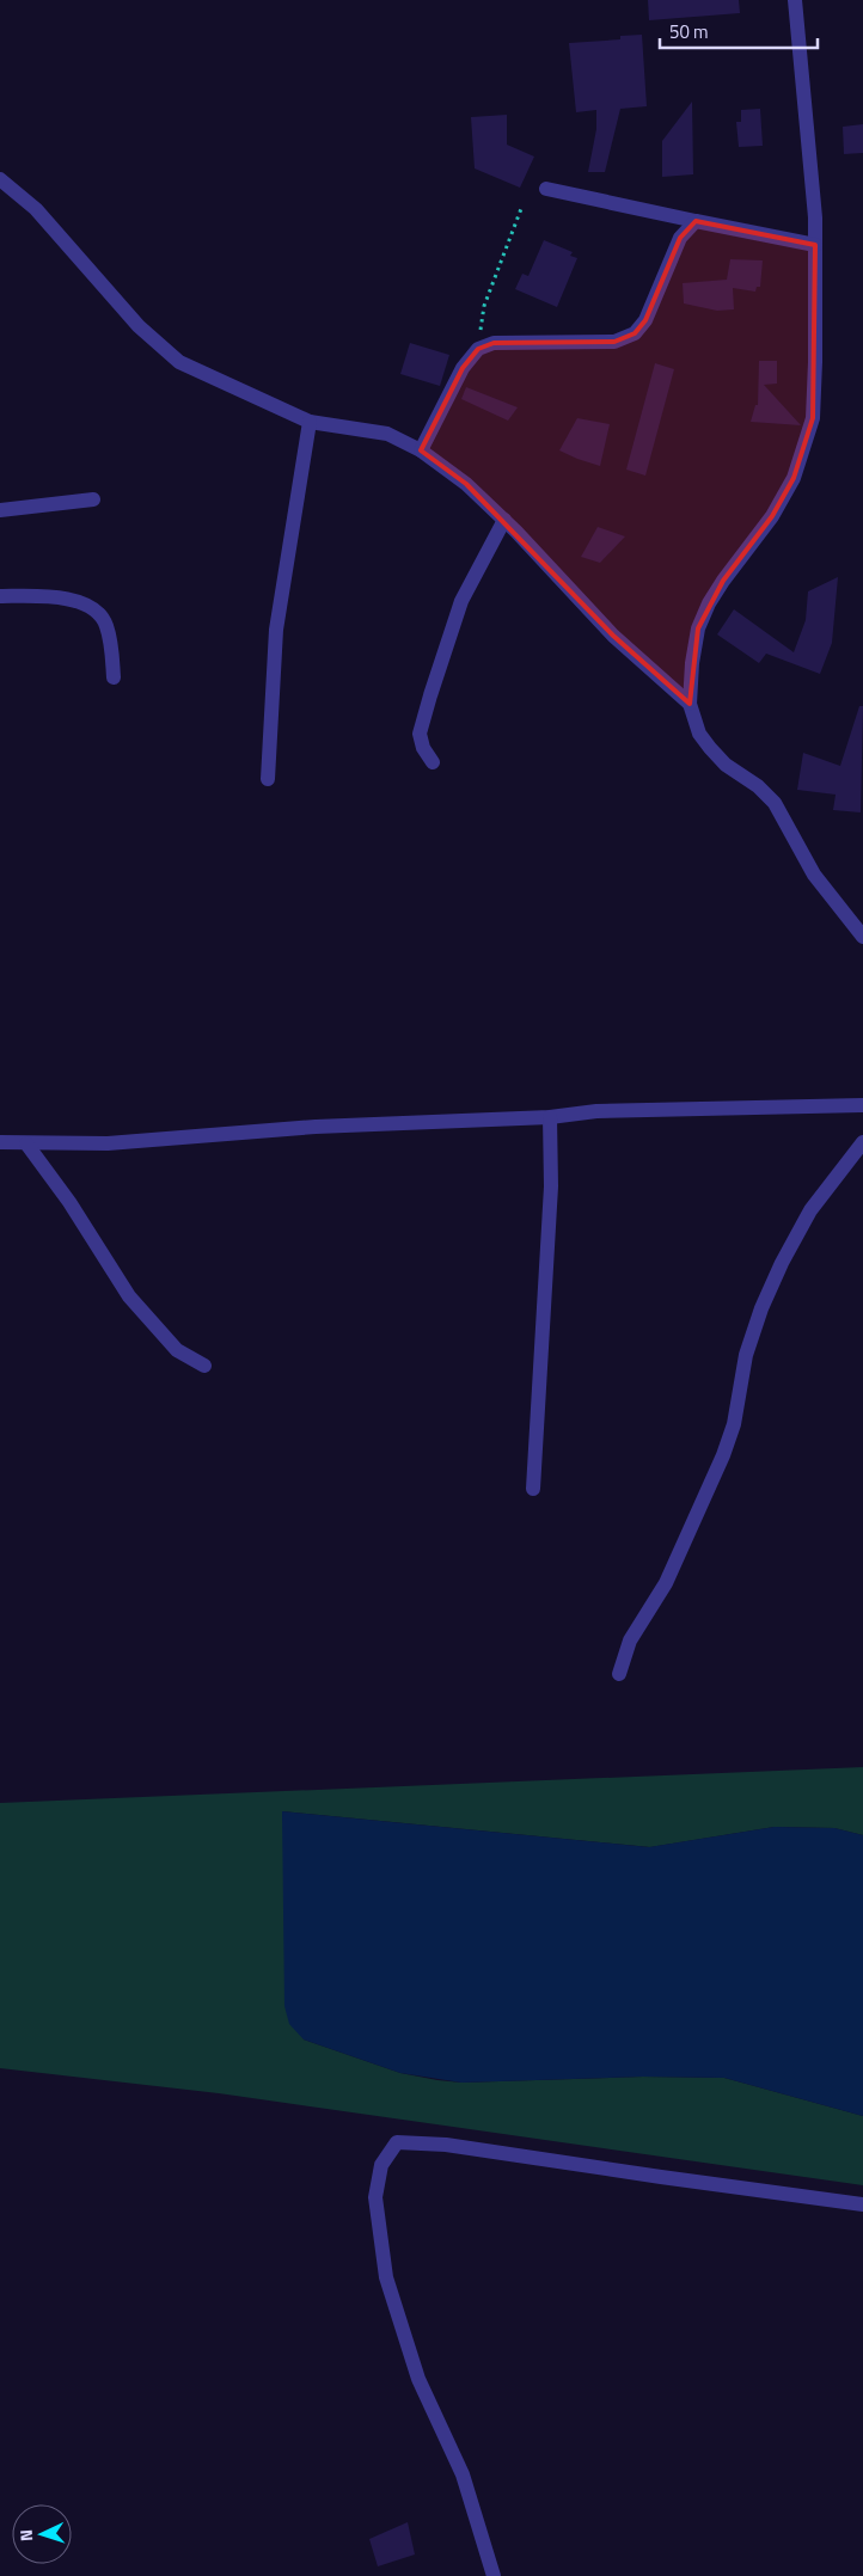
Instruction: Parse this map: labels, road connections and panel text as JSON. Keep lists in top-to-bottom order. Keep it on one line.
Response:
{"scale_bar":"50 m","north":"left"}
